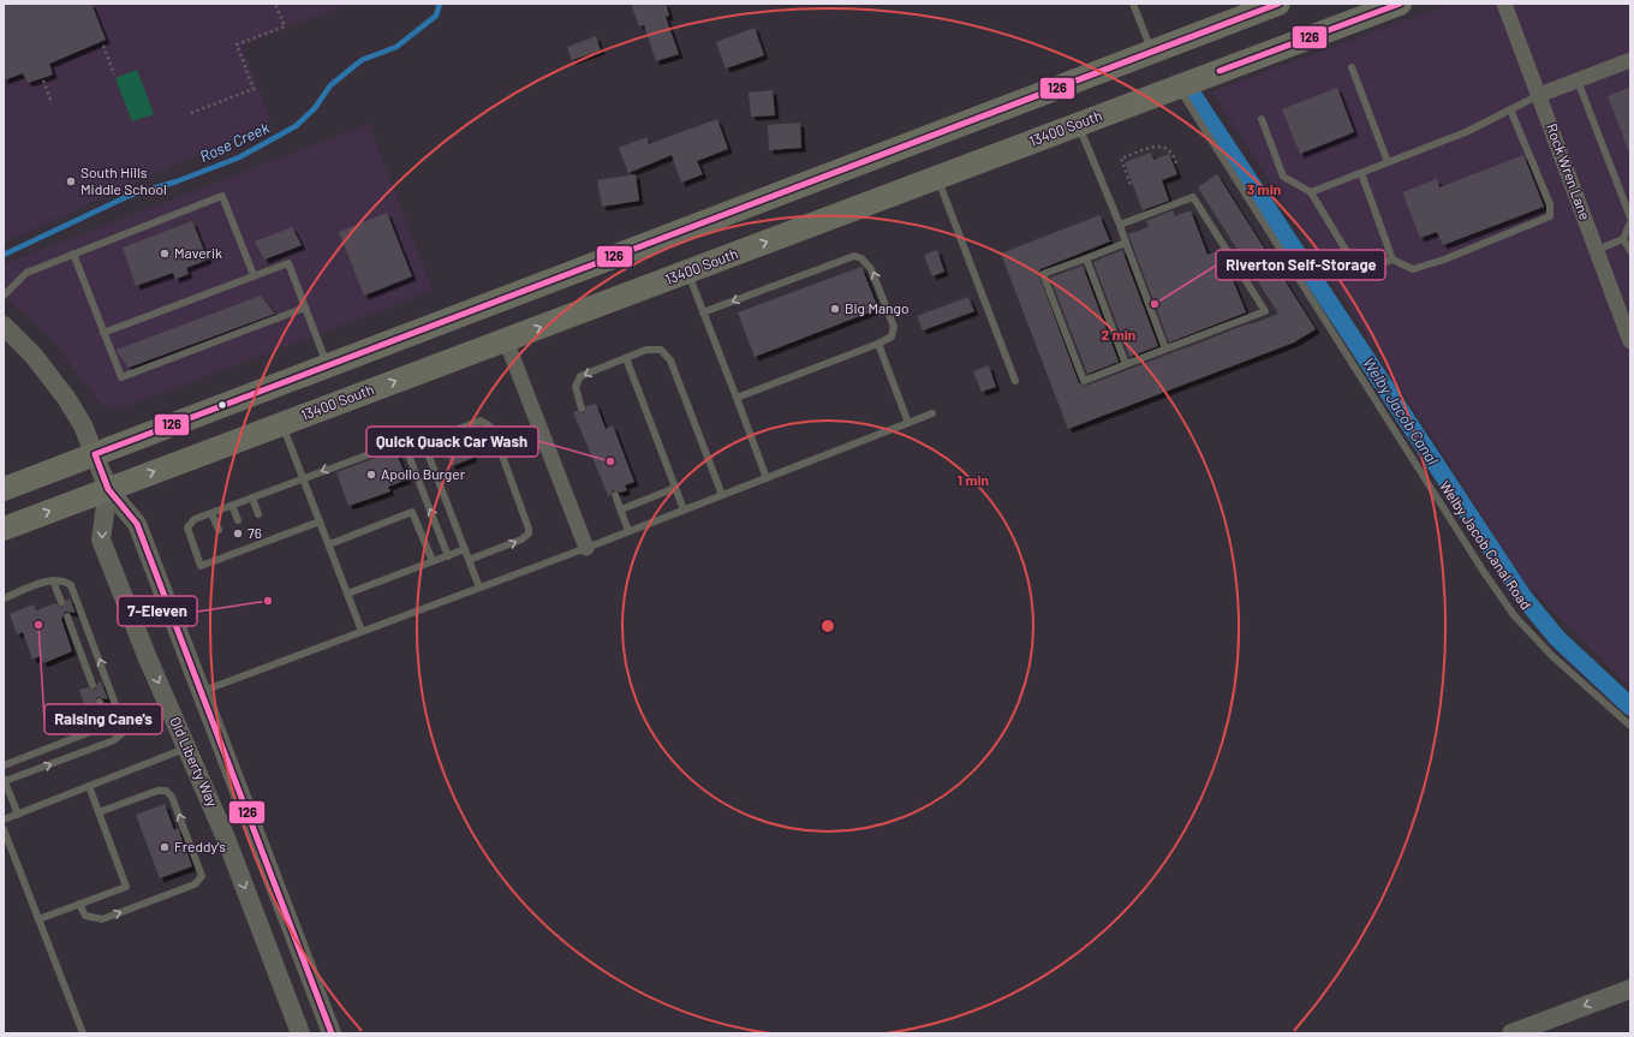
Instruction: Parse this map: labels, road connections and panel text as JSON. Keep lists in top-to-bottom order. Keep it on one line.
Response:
{"streets":{"main road":["13400 South"],"street":["Rock Wren Lane","Old Liberty Way"],"lane":["Welby Jacob Canal Road"]},"crossings":[["13400 South","Welby Jacob Canal Road"],["13400 South","Old Liberty Way"]],"water":["Rose Creek","Welby Jacob Canal"],"places":["South Hills Middle School","Maverik","Riverton Self-Storage","Big Mango","Quick Quack Car Wash","Apollo Burger","76","7-Eleven","Raising Cane's","Freddy's"],"lines":["transit line 126"],"rings":["3 min","2 min","1 min"]}
